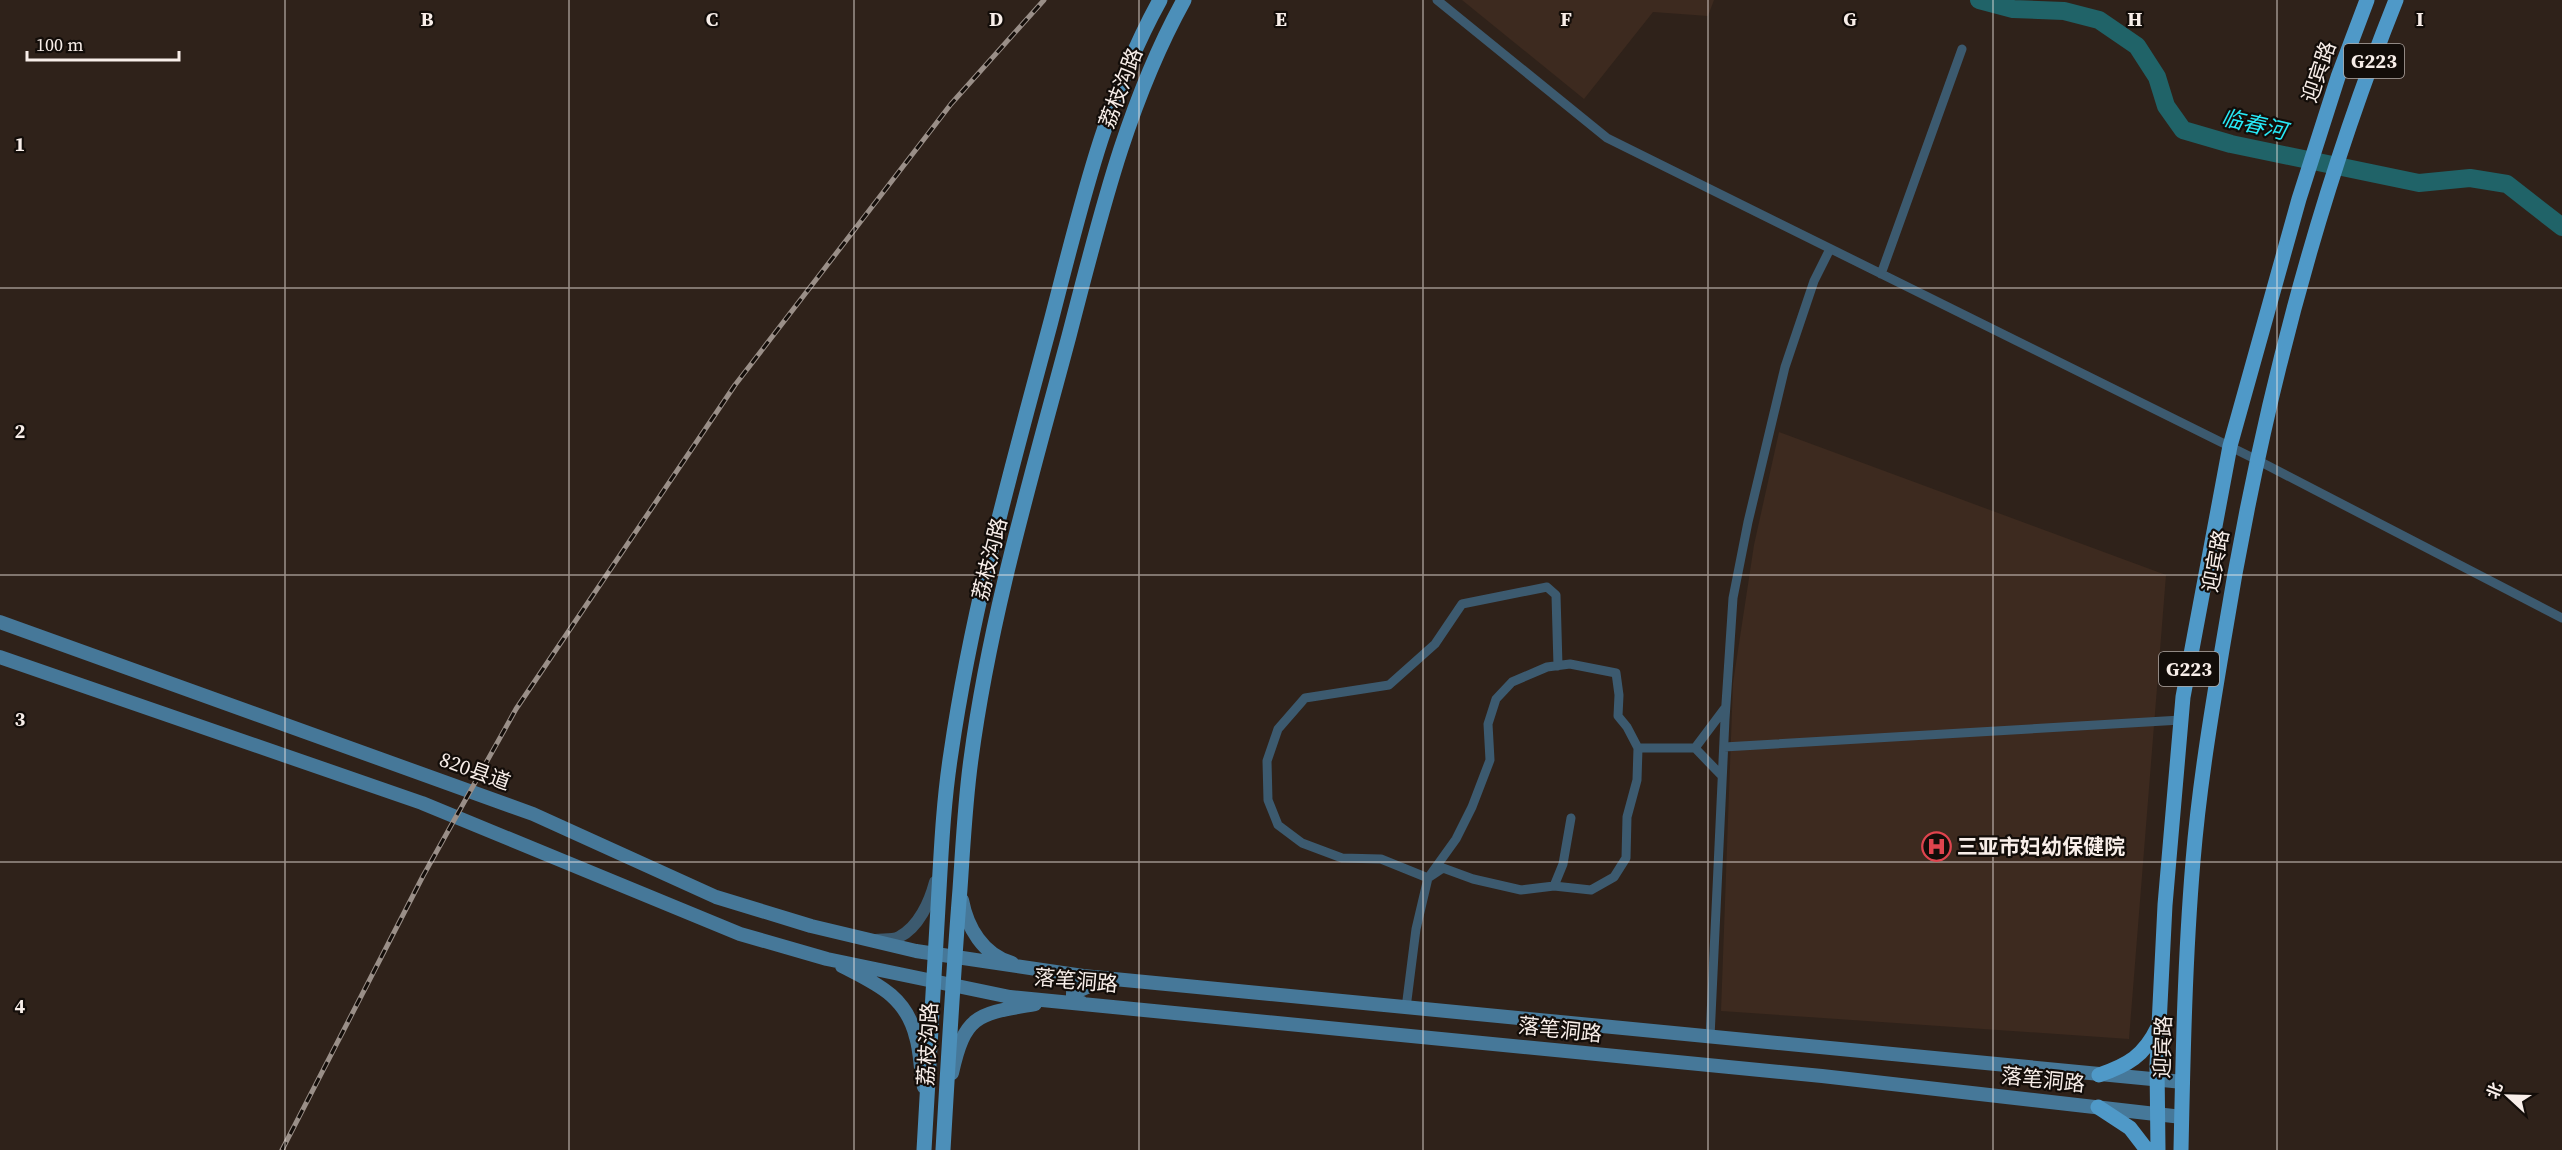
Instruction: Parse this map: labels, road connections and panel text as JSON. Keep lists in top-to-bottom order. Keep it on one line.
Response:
{"streets":{"highway":["G223","迎宾路"],"main road":["荔枝沟路","820县道","落笔洞路"]},"crossings":[["迎宾路","落笔洞路"],["荔枝沟路","820县道"],["荔枝沟路","落笔洞路"],["820县道","落笔洞路"]],"water":["临春河"],"places":{"hospital":["三亚市妇幼保健院"]},"scale_bar":"100 m","north":"left","grid":{"columns":["B","C","D","E","F","G","H","I"],"rows":["1","2","3","4"]}}
